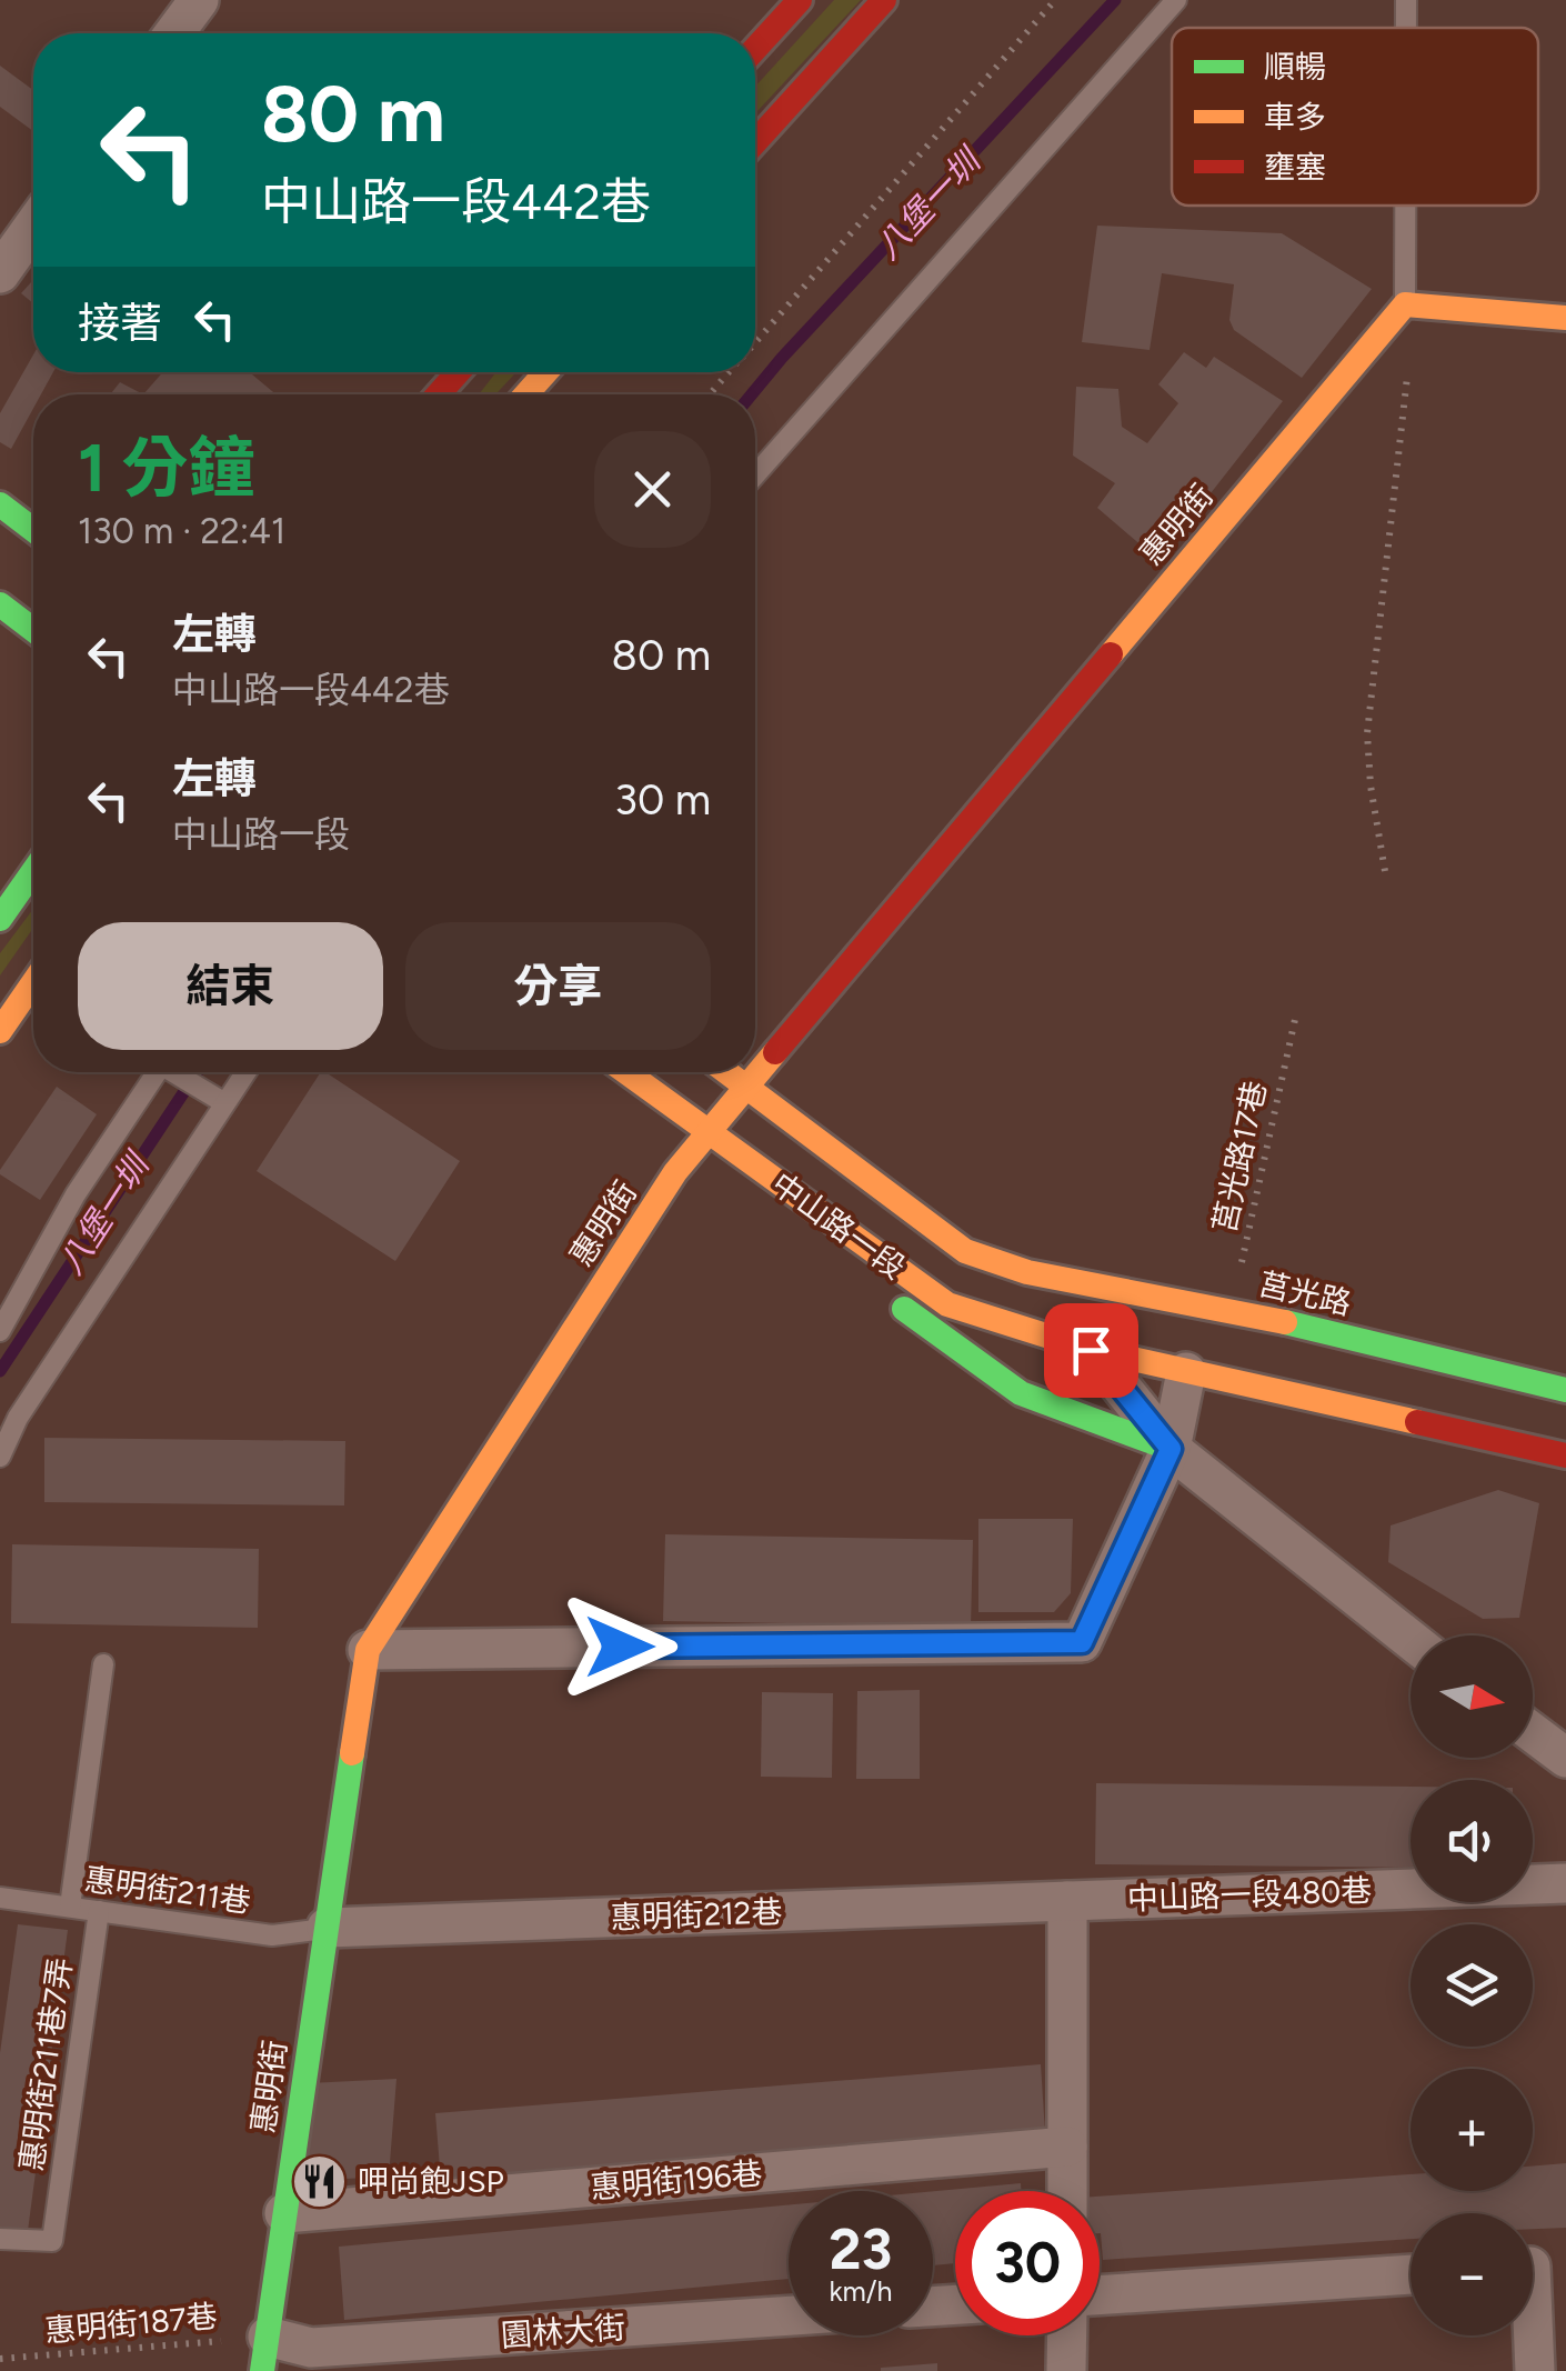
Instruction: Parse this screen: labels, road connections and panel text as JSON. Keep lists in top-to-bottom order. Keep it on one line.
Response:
{"streets":{"main road":["惠明街","中山路一段","莒光路"],"street":["中山路一段480巷","惠明街212巷","惠明街196巷","園林大街"],"lane":["惠明街211巷","惠明街211巷7弄"],"path":["莒光路17巷","惠明街187巷"]},"crossings":[["惠明街","中山路一段"],["惠明街","惠明街211巷"],["惠明街","惠明街212巷"],["惠明街","惠明街196巷"],["惠明街","惠明街187巷"],["惠明街","園林大街"],["莒光路17巷","莒光路"],["中山路一段","莒光路"],["惠明街211巷","惠明街212巷"],["惠明街211巷","惠明街211巷7弄"],["中山路一段480巷","惠明街212巷"],["惠明街187巷","園林大街"]],"water":["八堡一圳"],"places":{"restaurant":["呷尚飽JSP"]},"legend":["順暢","車多","壅塞"],"north":"right","page":{"turn":["80 m","中山路一段442巷"],"then":"接著","heading":["1 分鐘","130 m · 22:41"],"list":[{"name":"左轉","note":"中山路一段442巷","value":"80 m"},{"name":"左轉","note":"中山路一段","value":"30 m"}],"buttons":["結束","分享"],"map_buttons":["+","−"],"speed":"23 km/h","limit":"30"}}
